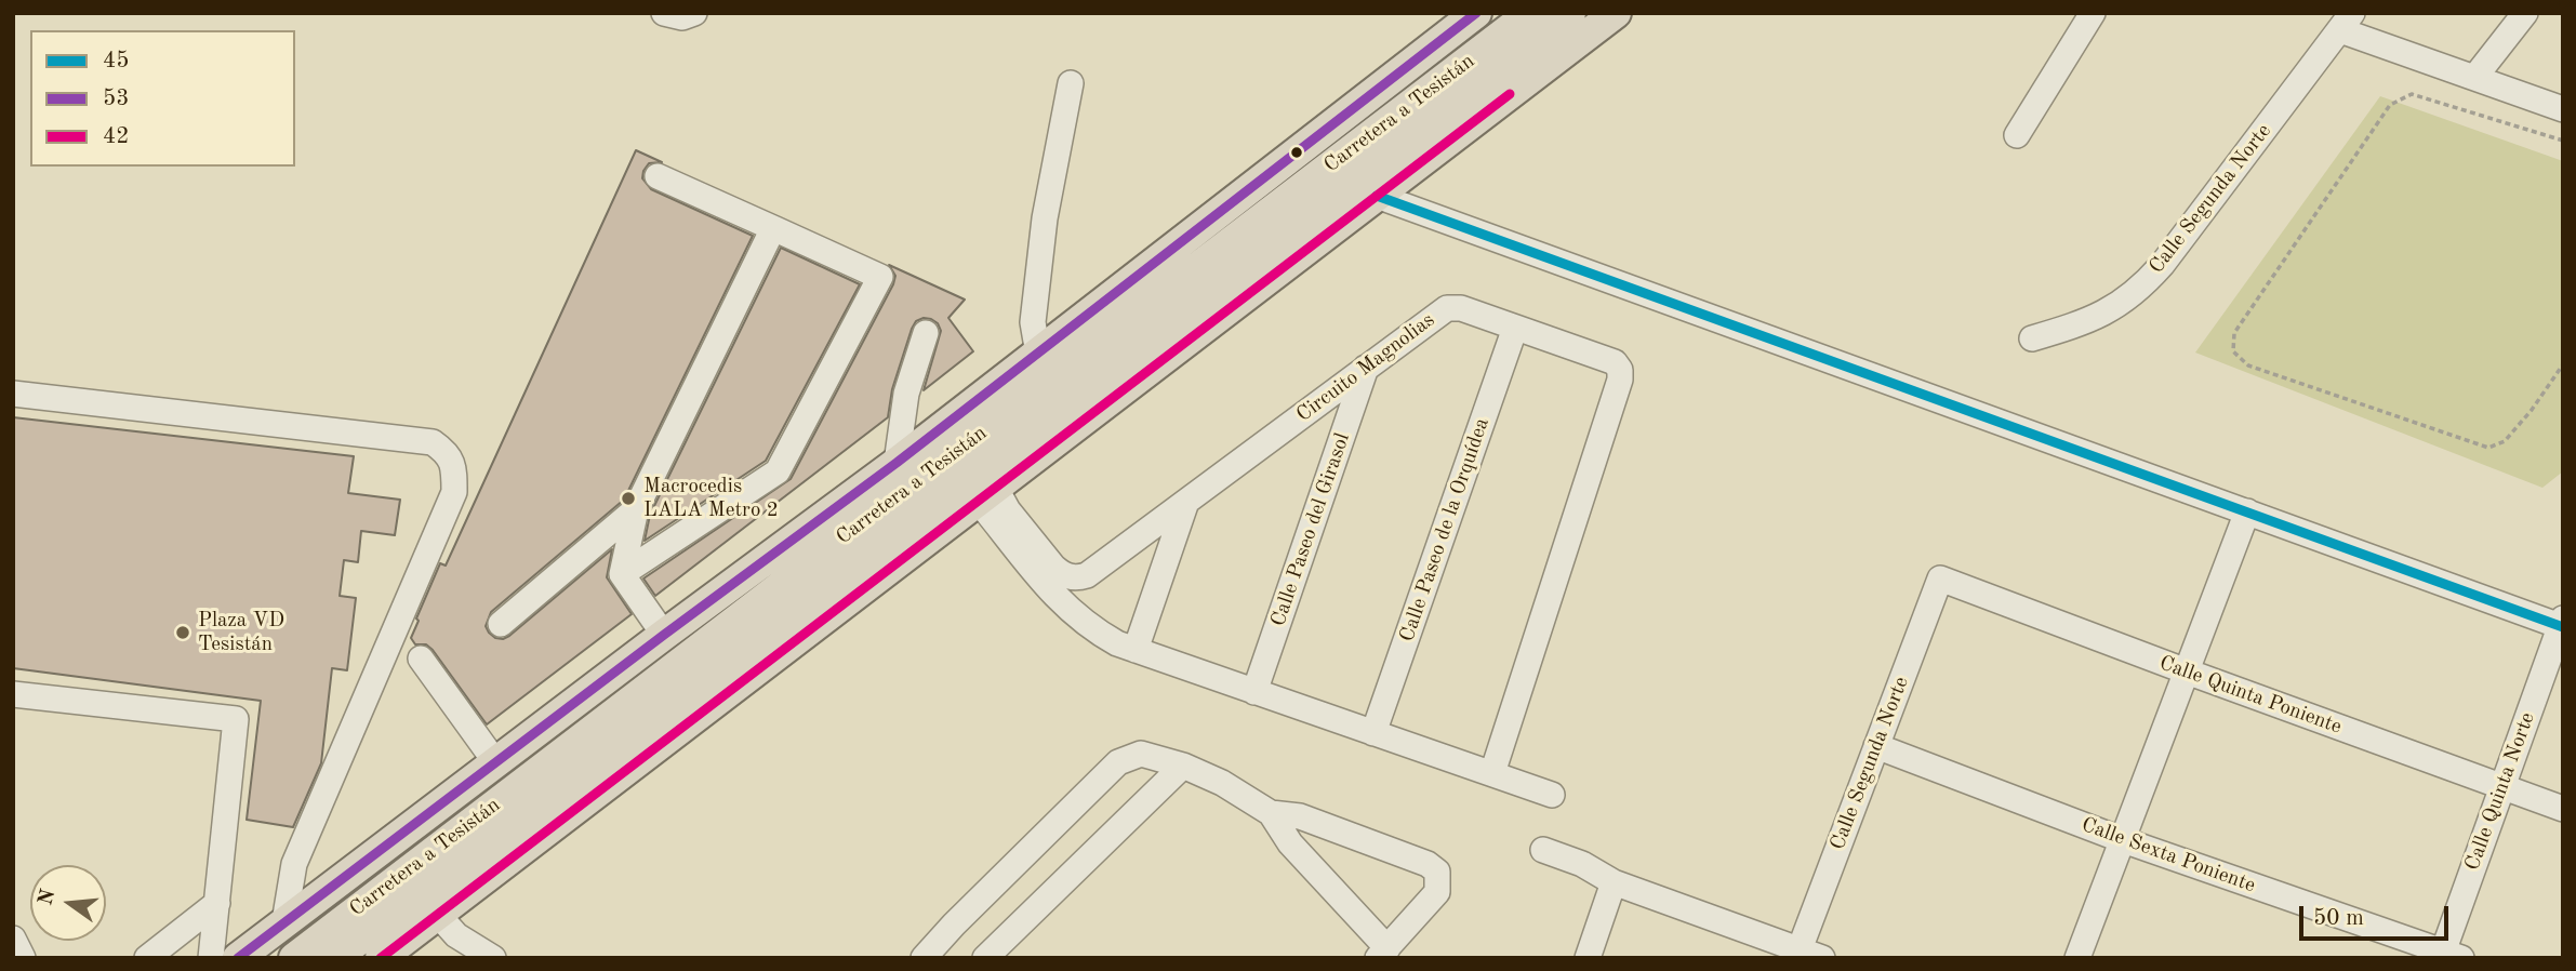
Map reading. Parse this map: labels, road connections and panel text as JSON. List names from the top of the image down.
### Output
{
  "streets": {
    "main road": ["Carretera a Tesistán"],
    "street": [
      "Calle Segunda Norte",
      "Circuito Magnolias",
      "Calle Paseo del Girasol",
      "Calle Paseo de la Orquídea",
      "Calle Quinta Poniente",
      "Calle Quinta Norte",
      "Calle Sexta Poniente"
    ]
  },
  "crossings": [
    ["Calle Segunda Norte", "Calle Quinta Poniente"],
    ["Calle Segunda Norte", "Calle Sexta Poniente"],
    ["Circuito Magnolias", "Calle Paseo del Girasol"],
    ["Circuito Magnolias", "Calle Paseo de la Orquídea"],
    ["Calle Quinta Poniente", "Calle Quinta Norte"],
    ["Calle Quinta Norte", "Calle Sexta Poniente"]
  ],
  "places": ["Macrocedis LALA Metro 2", "Plaza VD Tesistán"],
  "lines": ["transit line 53", "transit line 42", "transit line 45"],
  "legend": ["45", "53", "42"],
  "scale_bar": "50 m",
  "north": "left"
}
